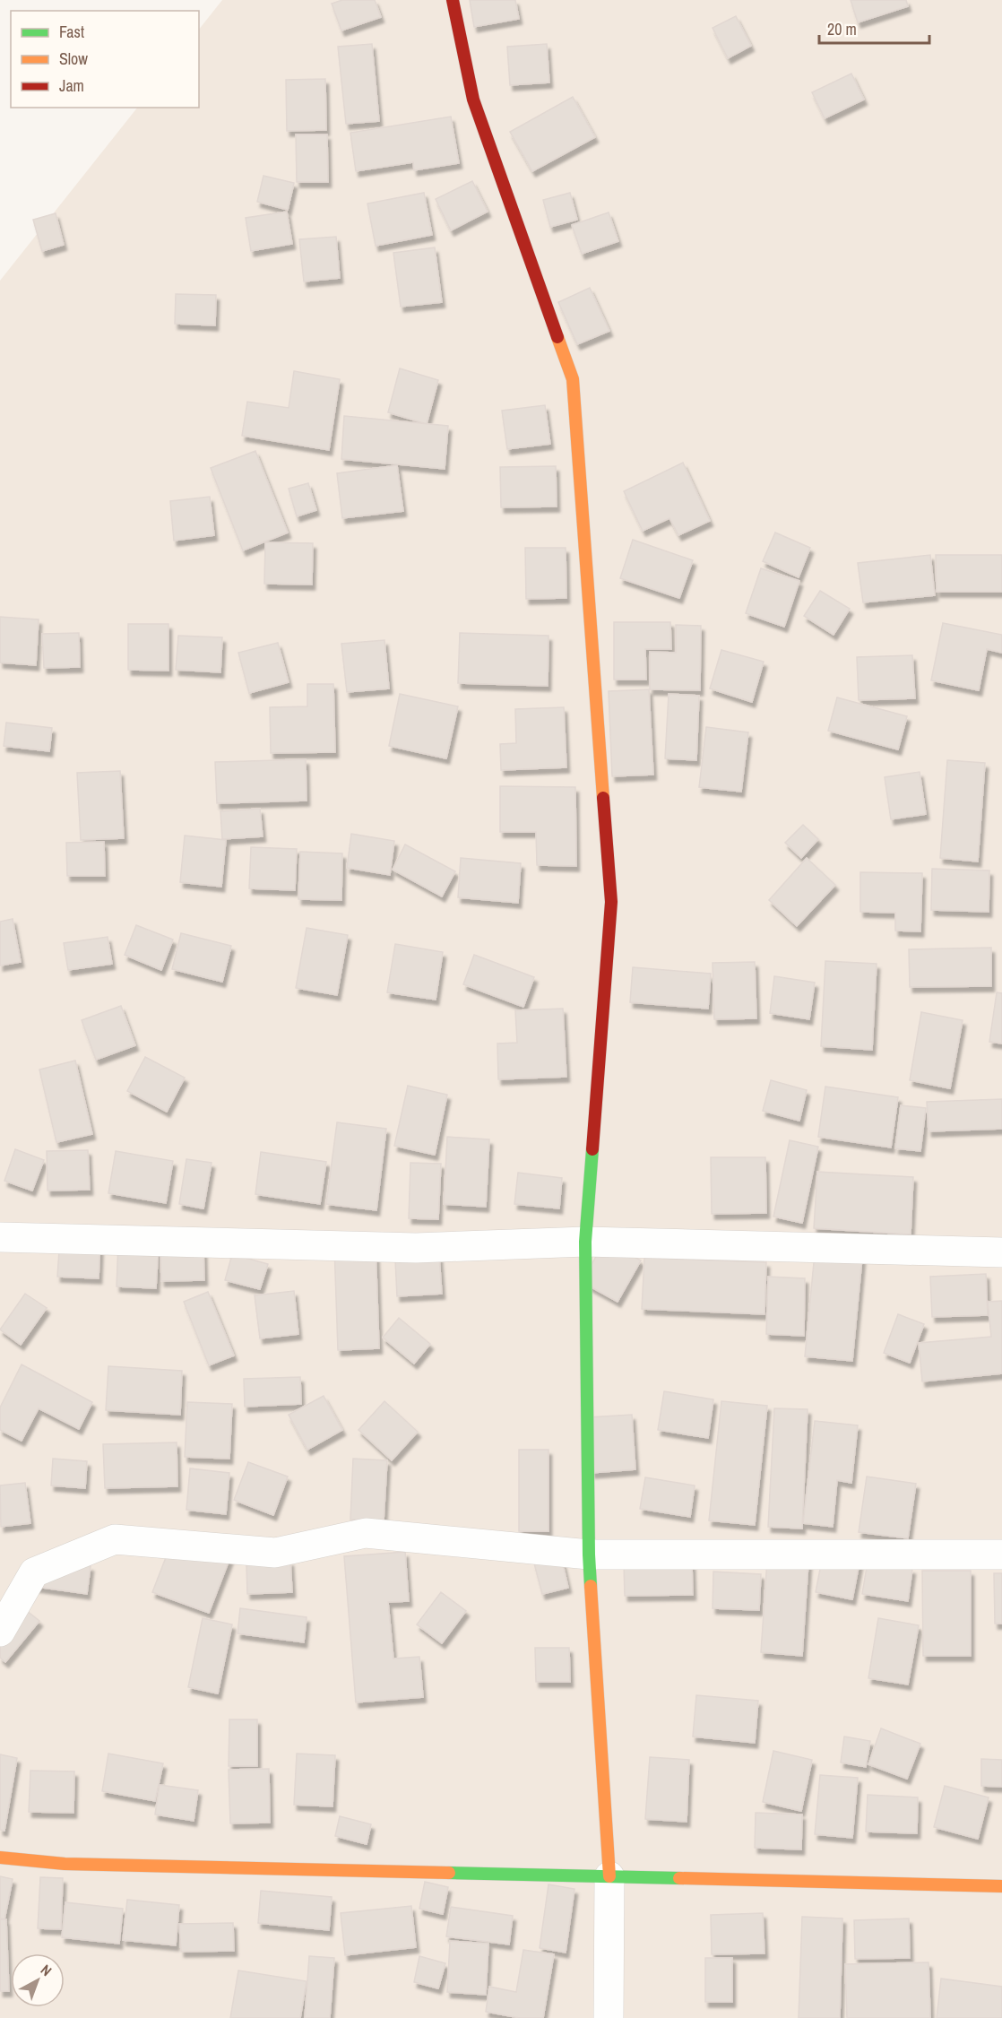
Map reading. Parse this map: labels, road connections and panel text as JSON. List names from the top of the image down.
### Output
{
  "legend": ["Fast", "Slow", "Jam"],
  "scale_bar": "20 m",
  "north": "top right"
}
